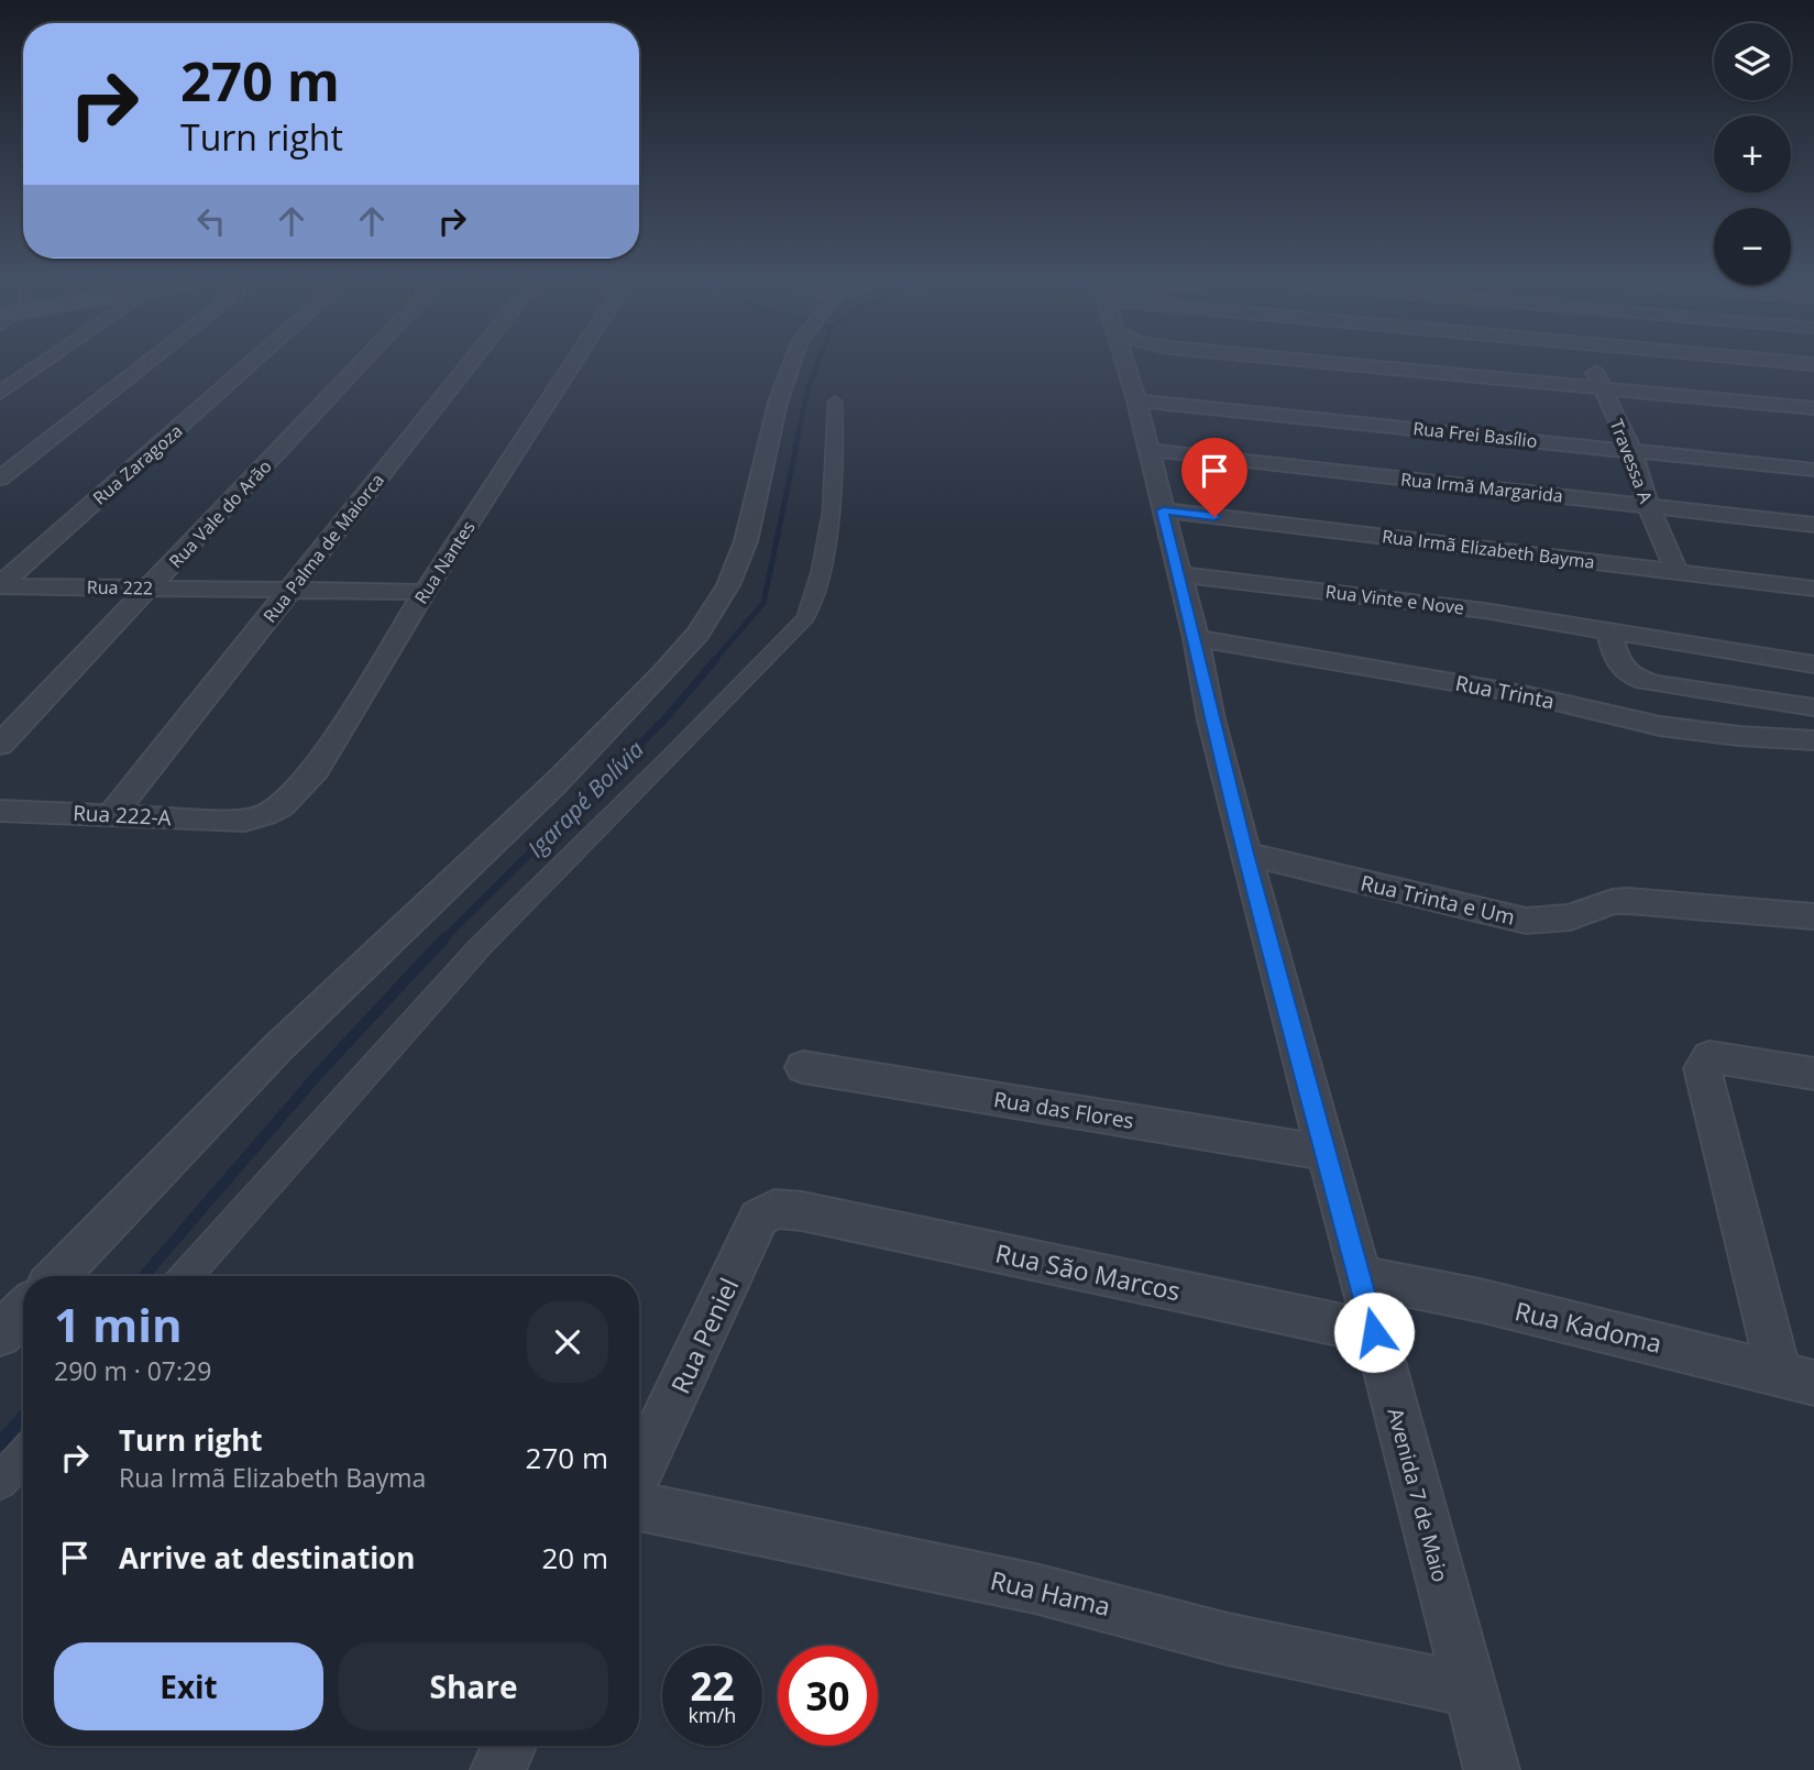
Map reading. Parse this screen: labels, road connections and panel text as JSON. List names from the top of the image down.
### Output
{
  "streets": {
    "street": [
      "Rua Frei Basílio",
      "Travessa A",
      "Rua Zaragoza",
      "Rua Irmã Margarida",
      "Rua Vale do Arão",
      "Rua Palma de Maiorca",
      "Rua Irmã Elizabeth Bayma",
      "Rua Nantes",
      "Rua 222",
      "Rua Vinte e Nove",
      "Rua Trinta",
      "Rua 222-A",
      "Rua Trinta e Um",
      "Rua das Flores",
      "Rua São Marcos",
      "Rua Kadoma",
      "Rua Peniel",
      "Avenida 7 de Maio",
      "Rua Hama"
    ]
  },
  "crossings": [
    ["Rua Frei Basílio", "Travessa A"],
    ["Rua Frei Basílio", "Avenida 7 de Maio"],
    ["Travessa A", "Rua Irmã Margarida"],
    ["Travessa A", "Rua Irmã Elizabeth Bayma"],
    ["Rua Zaragoza", "Rua 222"],
    ["Rua Irmã Margarida", "Avenida 7 de Maio"],
    ["Rua Vale do Arão", "Rua 222"],
    ["Rua Palma de Maiorca", "Rua 222"],
    ["Rua Palma de Maiorca", "Rua 222-A"],
    ["Rua Irmã Elizabeth Bayma", "Avenida 7 de Maio"],
    ["Rua Nantes", "Rua 222"],
    ["Rua Nantes", "Rua 222-A"],
    ["Rua Vinte e Nove", "Avenida 7 de Maio"],
    ["Rua Trinta", "Avenida 7 de Maio"],
    ["Rua Trinta e Um", "Avenida 7 de Maio"],
    ["Rua das Flores", "Avenida 7 de Maio"],
    ["Rua São Marcos", "Rua Peniel"],
    ["Rua São Marcos", "Avenida 7 de Maio"],
    ["Rua Kadoma", "Avenida 7 de Maio"],
    ["Avenida 7 de Maio", "Rua Hama"]
  ],
  "water": ["Igarapé Bolívia"],
  "page": {
    "map_buttons": ["+", "−"],
    "turn": ["270 m", "Turn right"],
    "heading": ["1 min", "290 m · 07:29"],
    "list": [
      {
        "name": "Turn right",
        "note": "Rua Irmã Elizabeth Bayma",
        "value": "270 m"
      },
      {
        "name": "Arrive at destination",
        "value": "20 m"
      }
    ],
    "buttons": ["Exit", "Share"],
    "speed": "22 km/h",
    "limit": "30"
  }
}
